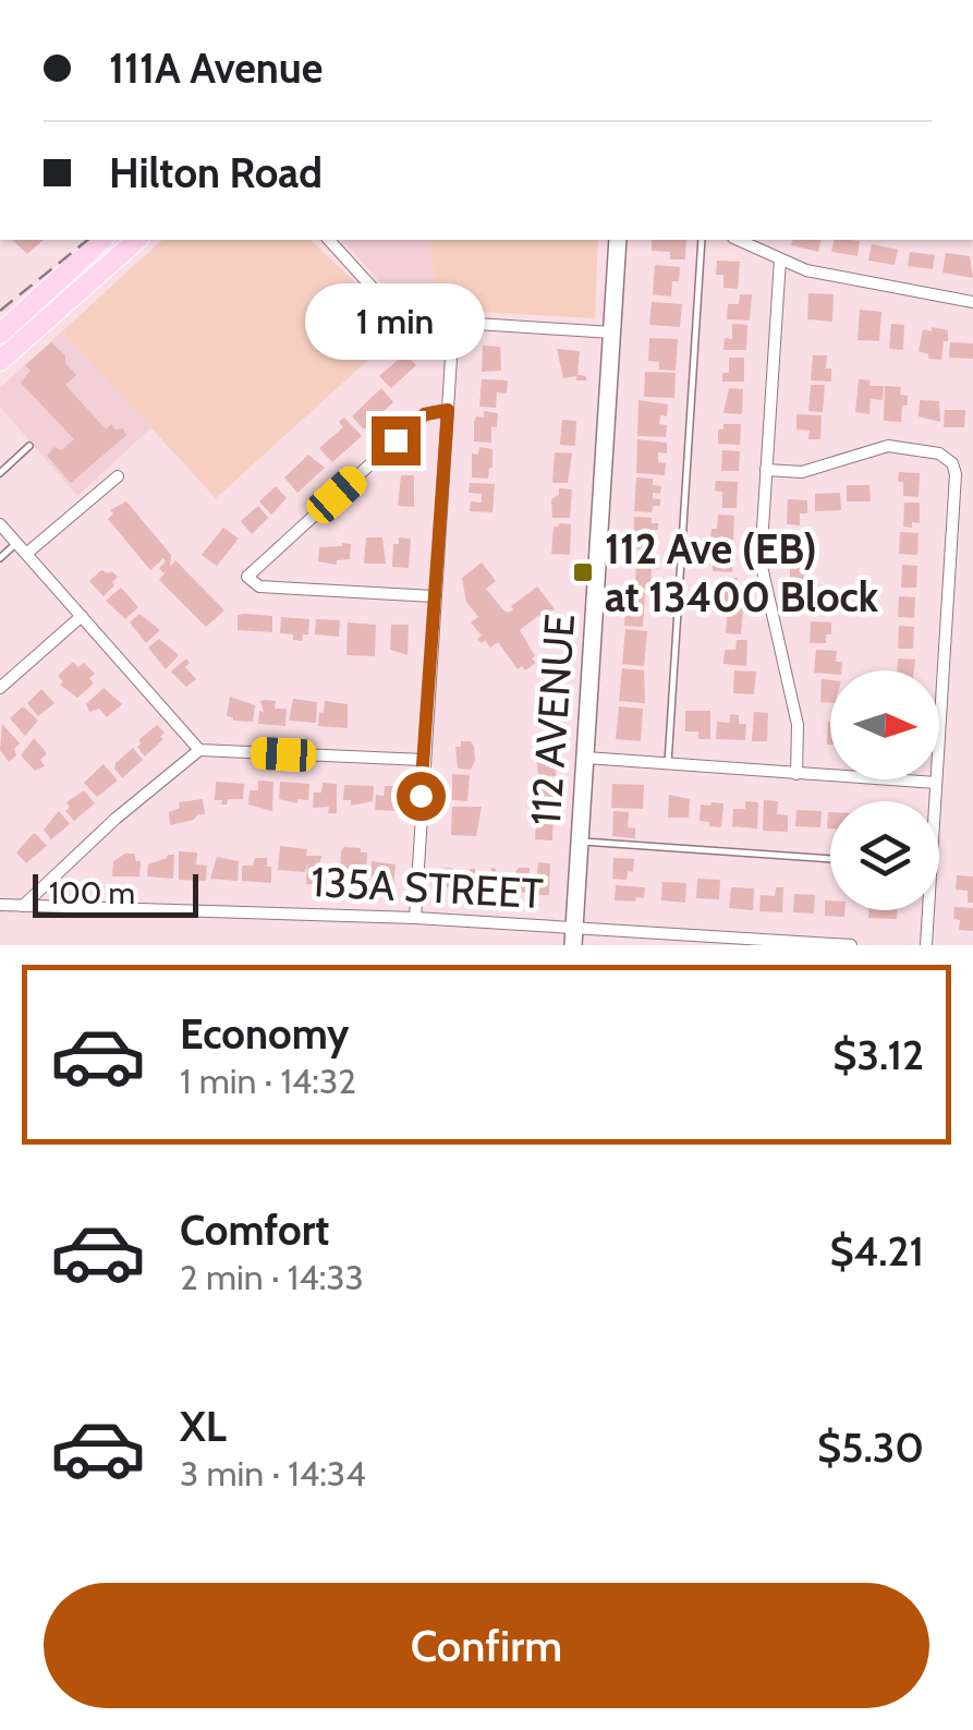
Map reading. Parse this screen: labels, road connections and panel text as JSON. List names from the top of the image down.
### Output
{
  "streets": {
    "main road": ["112 AVENUE"],
    "street": ["135A STREET"]
  },
  "crossings": [
    ["112 AVENUE", "135A STREET"]
  ],
  "places": {
    "transit": ["112 Ave (EB) at 13400 Block"]
  },
  "scale_bar": "100 m",
  "north": "right",
  "page": {
    "banner": ["111A Avenue", "Hilton Road"],
    "bubble": "1 min",
    "scale": "100 m",
    "list": [
      {
        "name": "Economy",
        "note": "1 min · 14:32",
        "value": "$3.12"
      },
      {
        "name": "Comfort",
        "note": "2 min · 14:33",
        "value": "$4.21"
      },
      {
        "name": "XL",
        "note": "3 min · 14:34",
        "value": "$5.30"
      }
    ],
    "buttons": "Confirm"
  }
}
